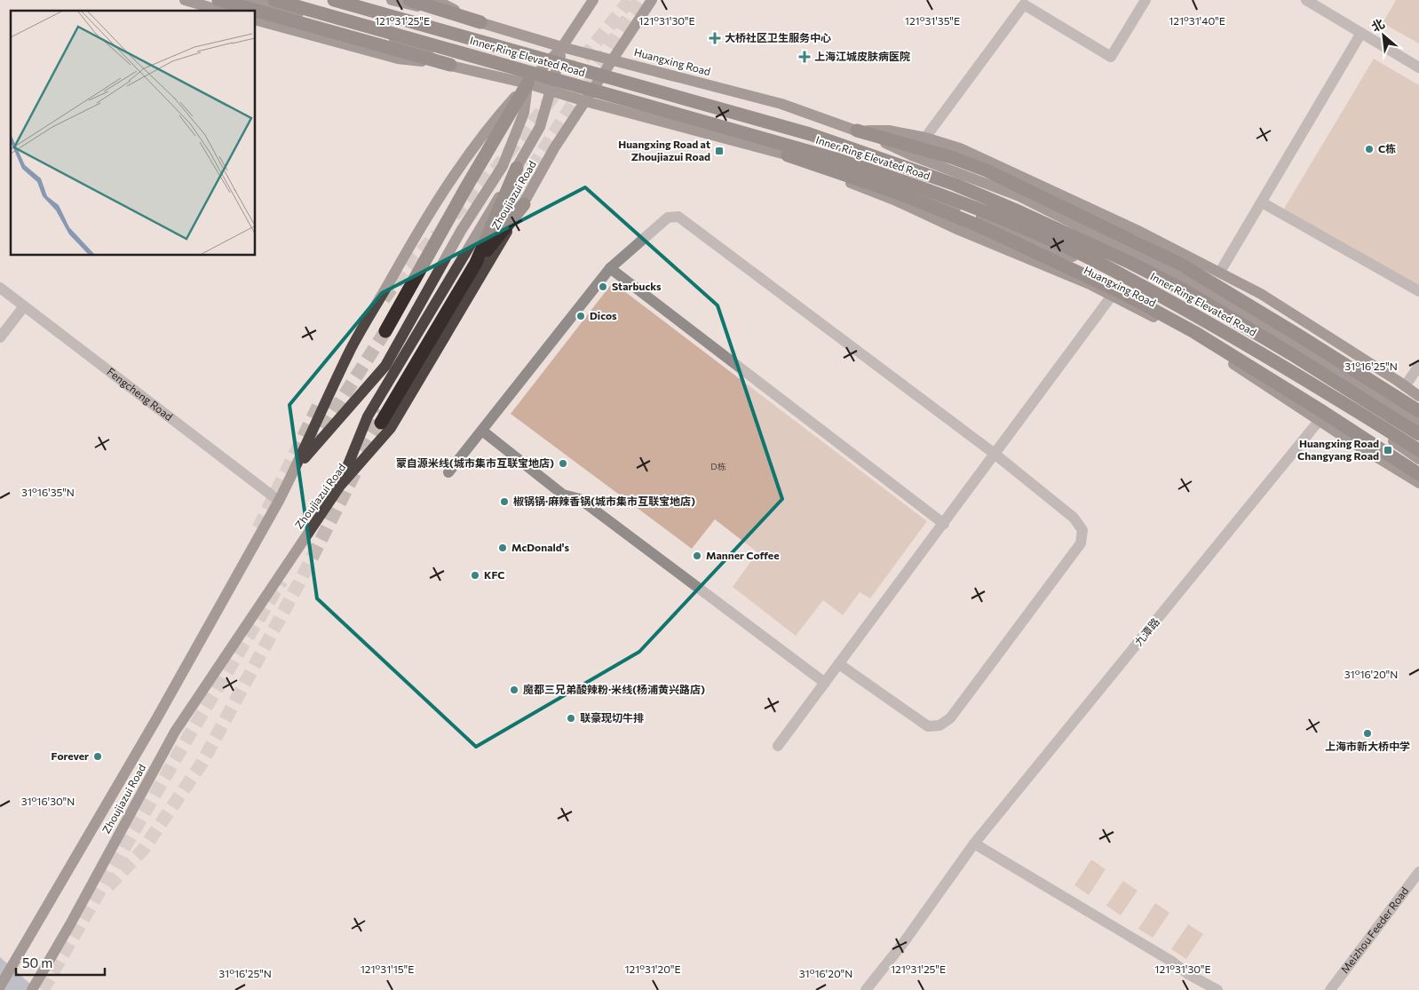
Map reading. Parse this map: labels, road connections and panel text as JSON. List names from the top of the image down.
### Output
{
  "streets": {
    "highway": ["Inner Ring Elevated Road"],
    "main road": ["Huangxing Road", "Zhoujiazui Road"],
    "street": ["Fengcheng Road", "九潭路", "Meizhou Feeder Road"]
  },
  "crossings": [
    ["Huangxing Road", "Zhoujiazui Road"],
    ["Huangxing Road", "九潭路"],
    ["Zhoujiazui Road", "Fengcheng Road"]
  ],
  "places": {
    "health": ["大桥社区卫生服务中心", "上海江城皮肤病医院"],
    "other": [
      "C栋",
      "Starbucks",
      "Dicos",
      "蒙自源米线(城市集市互联宝地店)",
      "椒锅锅·麻辣香锅(城市集市互联宝地店)",
      "McDonald's",
      "Manner Coffee",
      "KFC",
      "魔都三兄弟酸辣粉·米线(杨浦黄兴路店)",
      "联豪现切牛排",
      "上海市新大桥中学",
      "Forever"
    ],
    "transit": ["Huangxing Road at Zhoujiazui Road", "Huangxing Road Changyang Road"]
  },
  "house_numbers": ["D栋"],
  "scale_bar": "50 m",
  "north": "top left",
  "coordinates": [
    "121°31'25\"E",
    "121°31'30\"E",
    "121°31'35\"E",
    "121°31'40\"E",
    "31°16'25\"N",
    "31°16'35\"N",
    "31°16'20\"N",
    "31°16'30\"N",
    "121°31'15\"E",
    "121°31'20\"E"
  ]
}
